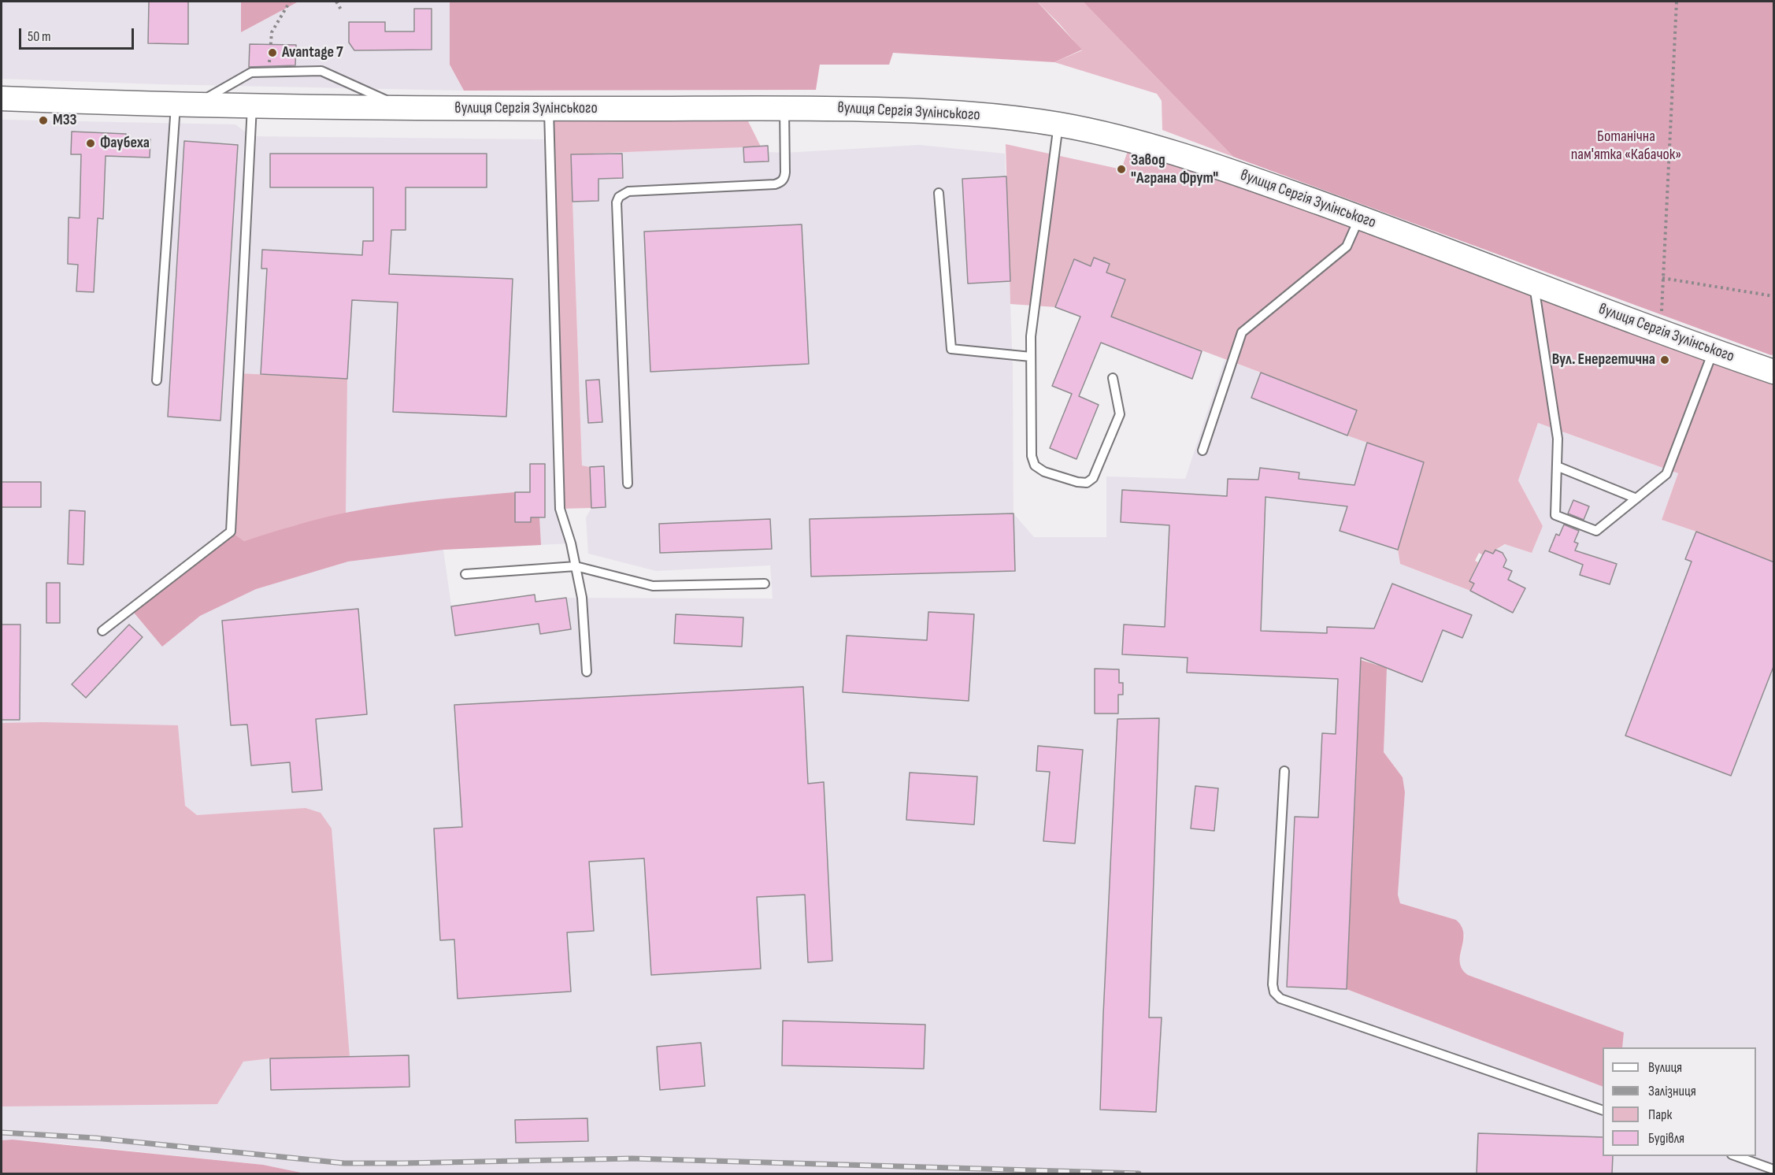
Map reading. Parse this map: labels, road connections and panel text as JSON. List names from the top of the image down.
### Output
{
  "streets": {
    "street": ["вулиця Сергія Зулінського"]
  },
  "parks": ["Ботанічна пам'ятка «Кабачок»"],
  "places": [
    "Avantage 7",
    "М33",
    "Фаубеха",
    "Завод \"Аграна Фрут\"",
    "Вул. Енергетична"
  ],
  "legend": [
    "Вулиця",
    "Залізниця",
    "Парк",
    "Будівля"
  ],
  "scale_bar": "50 m"
}
